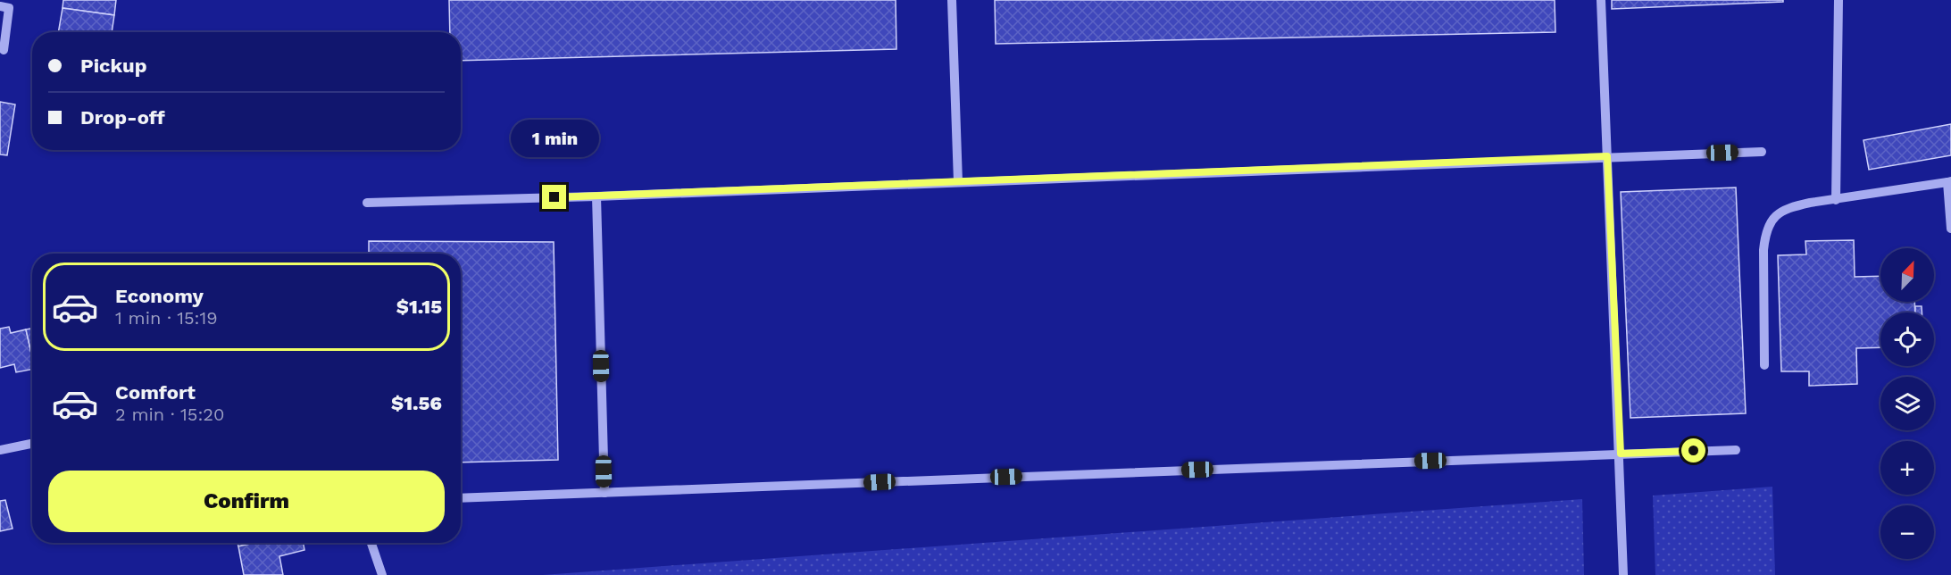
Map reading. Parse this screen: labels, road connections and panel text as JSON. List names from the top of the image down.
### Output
{
  "north": "top right",
  "page": {
    "banner": ["Pickup", "Drop-off"],
    "bubble": "1 min",
    "map_buttons": ["+", "−"],
    "list": [
      {
        "name": "Economy",
        "note": "1 min · 15:19",
        "value": "$1.15"
      },
      {
        "name": "Comfort",
        "note": "2 min · 15:20",
        "value": "$1.56"
      }
    ],
    "buttons": "Confirm"
  }
}
